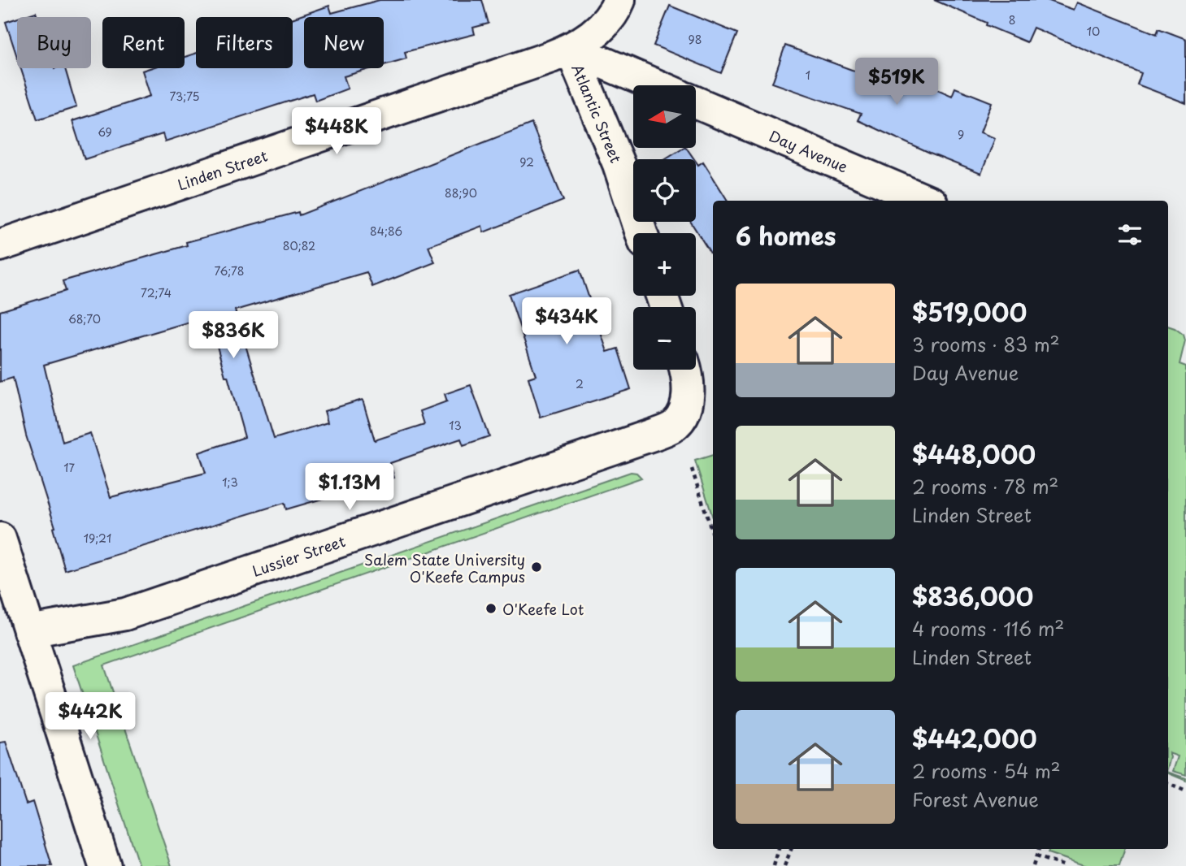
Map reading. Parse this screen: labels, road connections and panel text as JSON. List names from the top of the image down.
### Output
{
  "streets": {
    "street": [
      "Atlantic Street",
      "Day Avenue",
      "Linden Street",
      "Lussier Street"
    ]
  },
  "crossings": [
    ["Atlantic Street", "Linden Street"]
  ],
  "places": ["Salem State University O'Keefe Campus", "O'Keefe Lot"],
  "house_numbers": [
    "8",
    "10",
    "98",
    "1",
    "73;75",
    "69",
    "9",
    "92",
    "88;90",
    "84;86",
    "80;82",
    "76;78",
    "72;74",
    "68;70",
    "2",
    "13",
    "17",
    "1;3",
    "19;21"
  ],
  "north": "left",
  "page": {
    "chip": [
      "Buy",
      "Rent",
      "Filters",
      "New"
    ],
    "price": [
      "$519K",
      "$448K",
      "$434K",
      "$836K",
      "$1.13M",
      "$442K"
    ],
    "map_buttons": ["+", "−"],
    "heading": "6 homes",
    "list": [
      {
        "name": "$519,000",
        "note": "3 rooms · 83 m² · Day Avenue"
      },
      {
        "name": "$448,000",
        "note": "2 rooms · 78 m² · Linden Street"
      },
      {
        "name": "$836,000",
        "note": "4 rooms · 116 m² · Linden Street"
      },
      {
        "name": "$442,000",
        "note": "2 rooms · 54 m² · Forest Avenue"
      }
    ]
  }
}
